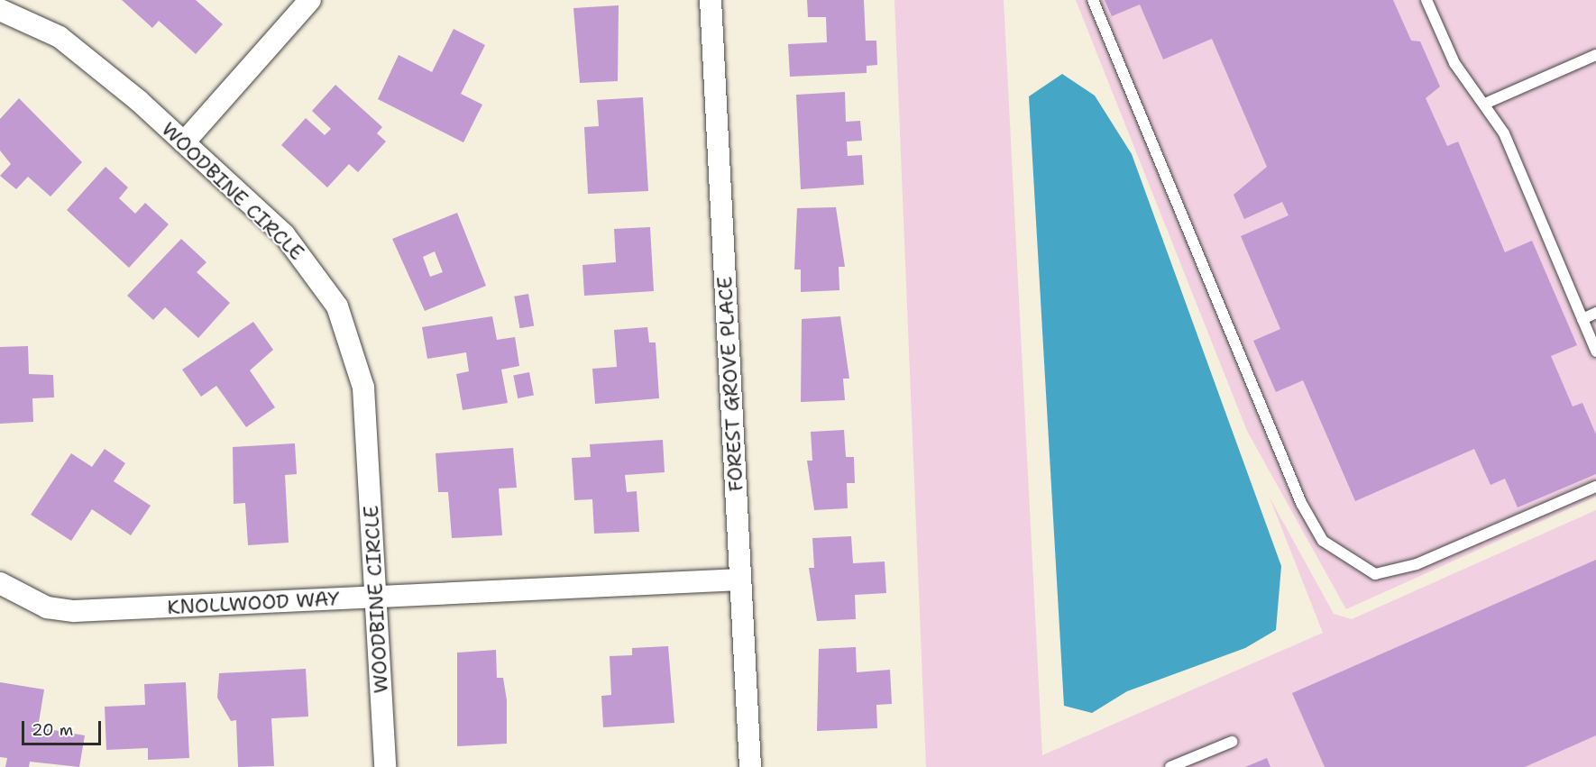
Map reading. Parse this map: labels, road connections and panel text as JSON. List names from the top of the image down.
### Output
{
  "streets": {
    "street": ["WOODBINE CIRCLE", "FOREST GROVE PLACE", "KNOLLWOOD WAY"]
  },
  "crossings": [
    ["WOODBINE CIRCLE", "KNOLLWOOD WAY"],
    ["FOREST GROVE PLACE", "KNOLLWOOD WAY"]
  ],
  "scale_bar": "20 m"
}
